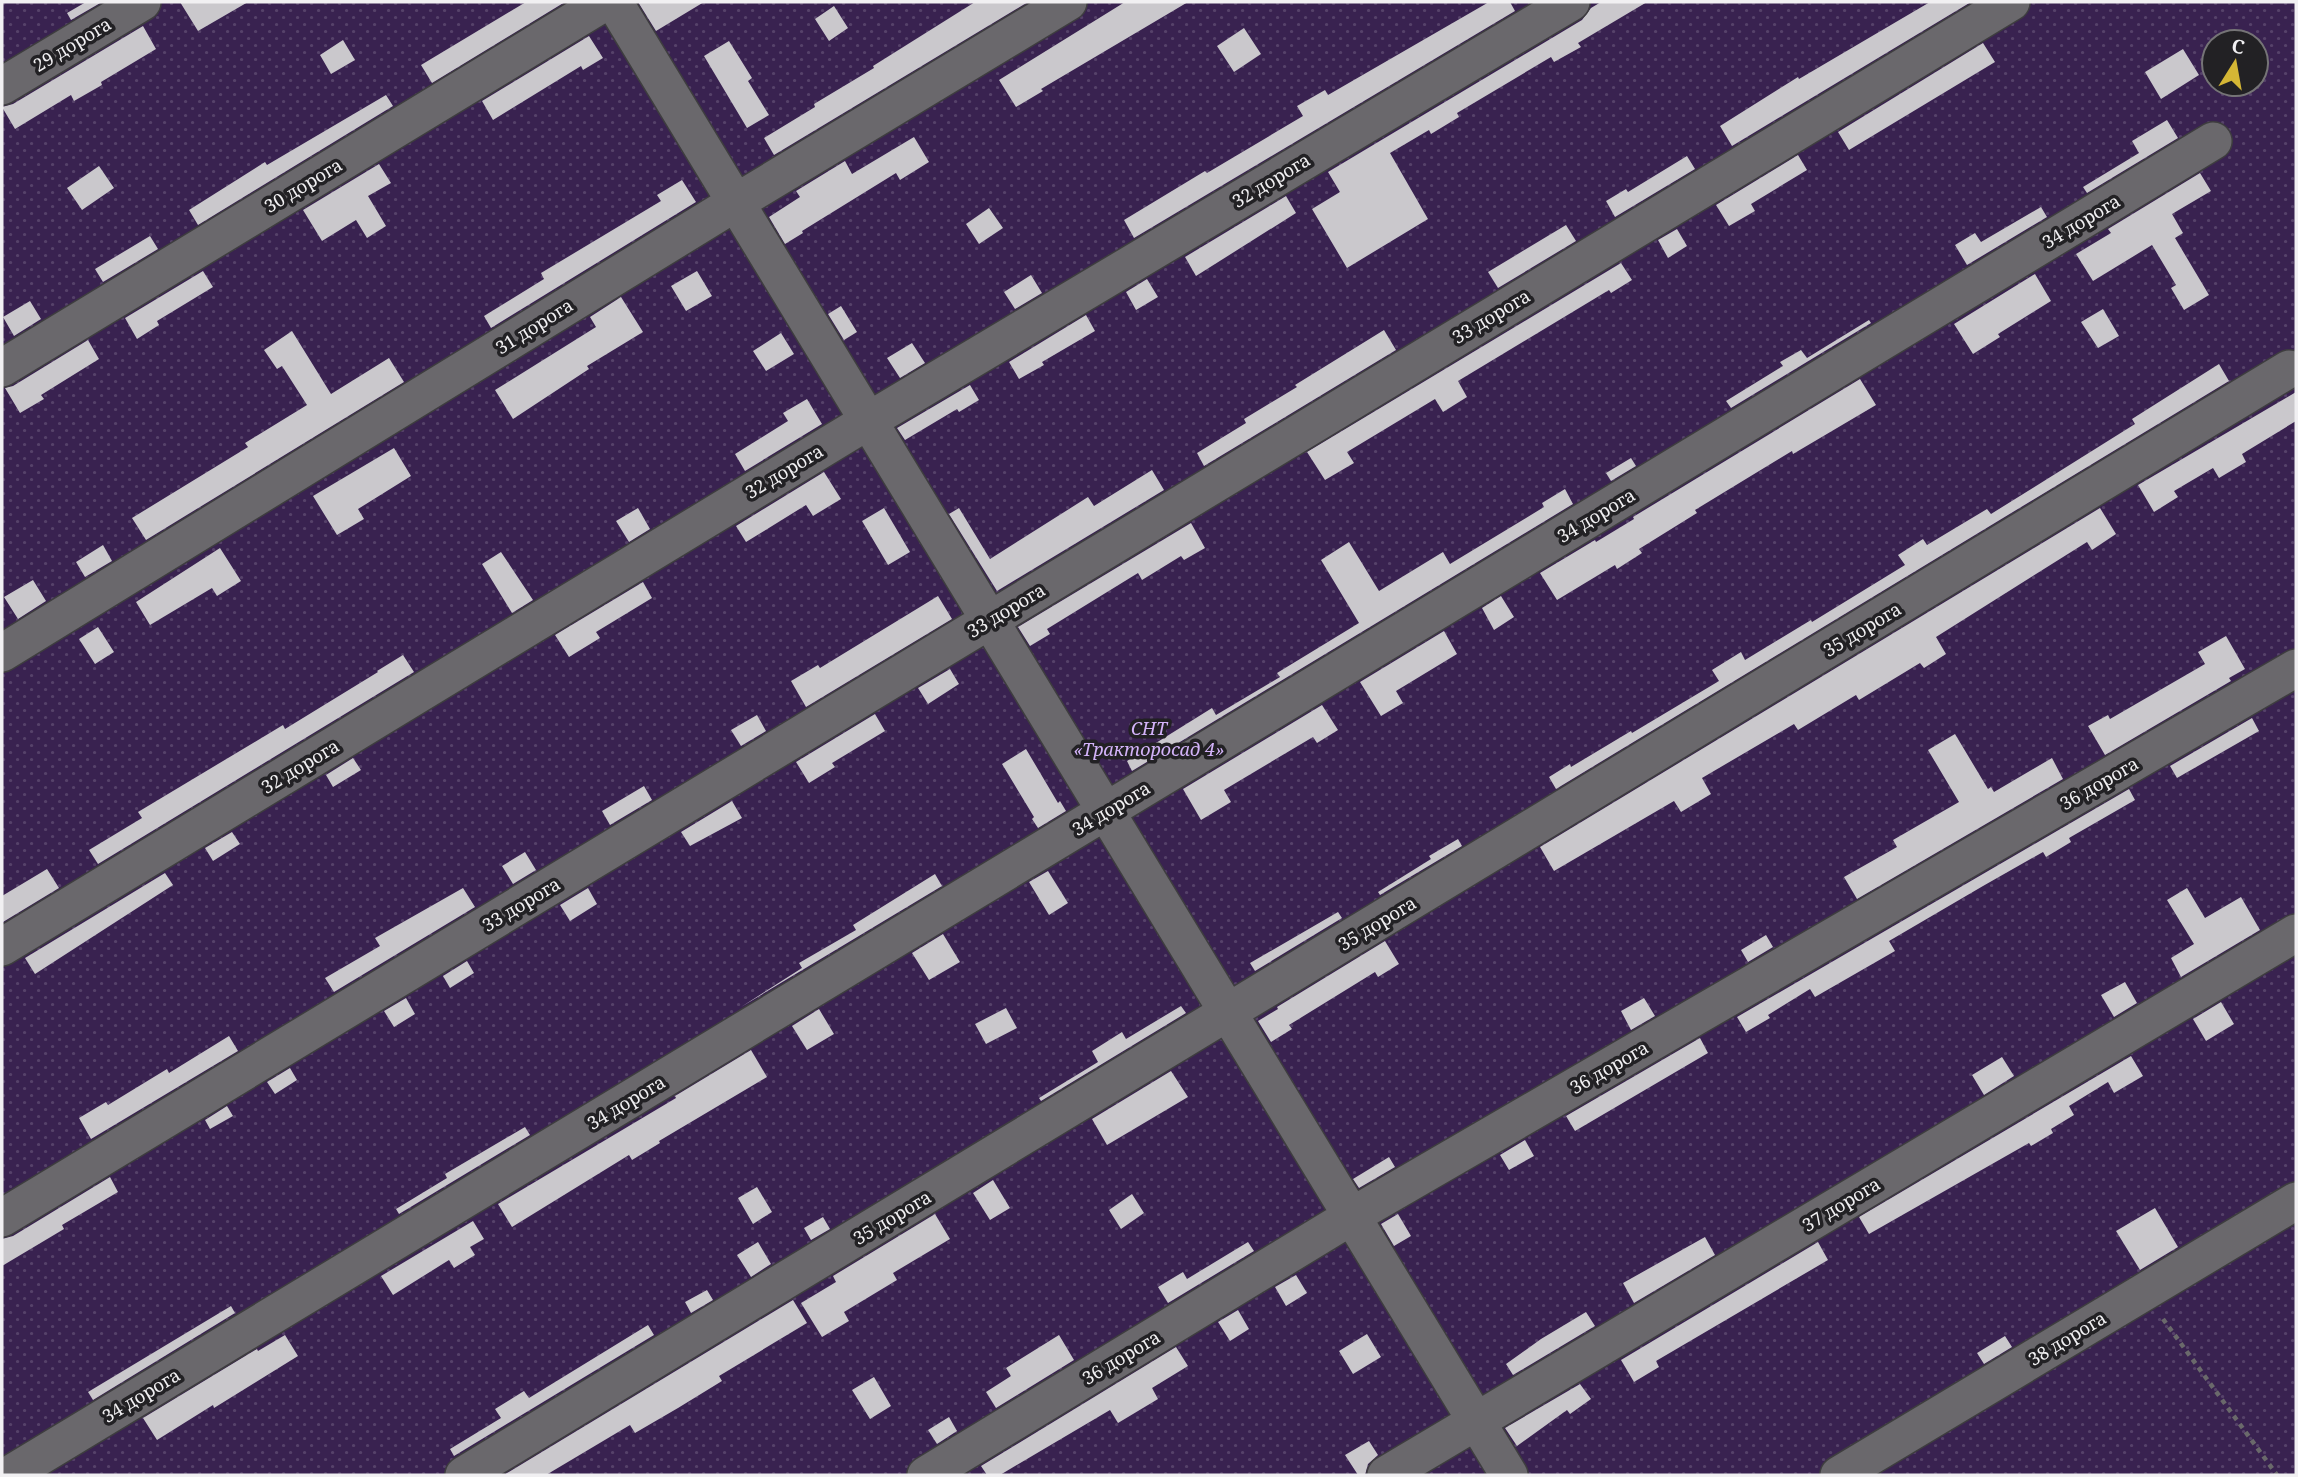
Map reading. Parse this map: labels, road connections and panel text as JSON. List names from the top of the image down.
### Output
{
  "streets": {
    "street": [
      "29 дорога",
      "32 дорога",
      "30 дорога",
      "34 дорога",
      "33 дорога",
      "31 дорога",
      "35 дорога",
      "36 дорога",
      "37 дорога",
      "38 дорога"
    ]
  },
  "parks": ["СНТ «Тракторосад 4»"],
  "north": "top"
}
